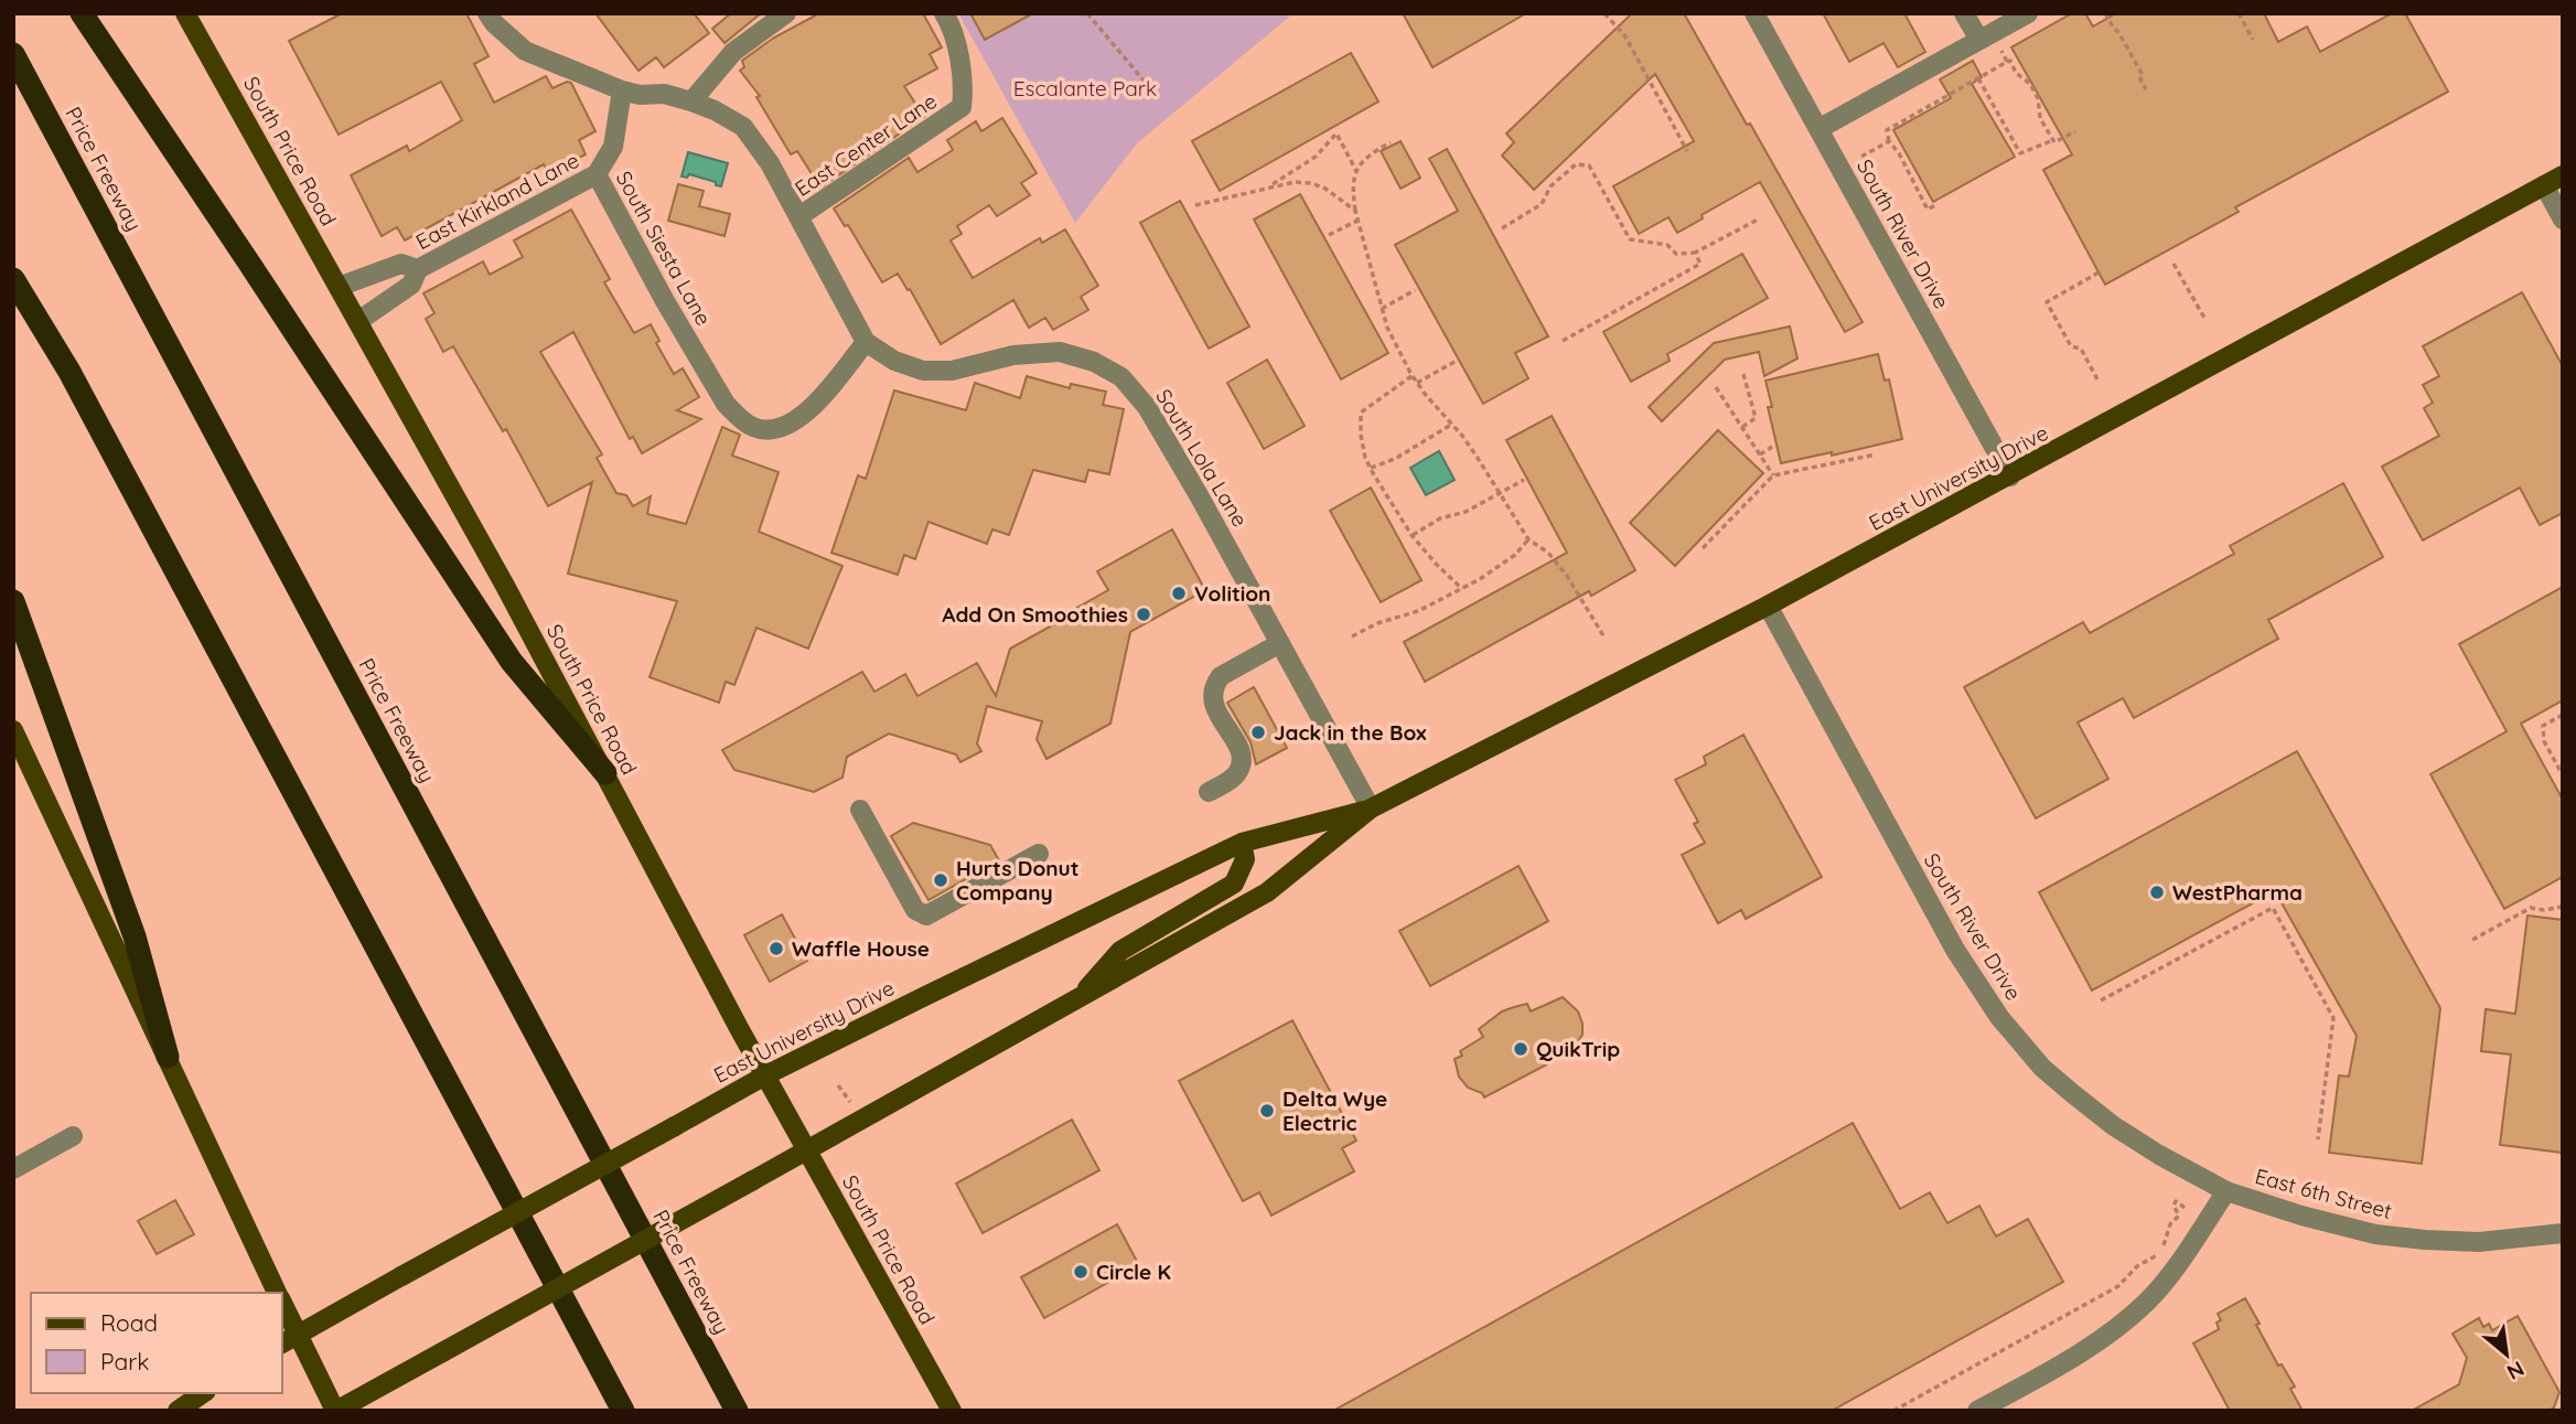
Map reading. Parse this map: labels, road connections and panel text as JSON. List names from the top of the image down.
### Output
{
  "streets": {
    "highway": ["Price Freeway"],
    "main road": ["South Price Road", "East University Drive"],
    "street": [
      "East Center Lane",
      "East Kirkland Lane",
      "South River Drive",
      "South Siesta Lane",
      "South Lola Lane",
      "East 6th Street"
    ]
  },
  "crossings": [
    ["South Price Road", "East Kirkland Lane"],
    ["South Price Road", "East University Drive"],
    ["East Kirkland Lane", "South Siesta Lane"],
    ["South River Drive", "East University Drive"],
    ["South River Drive", "East 6th Street"],
    ["South Siesta Lane", "South Lola Lane"],
    ["South Lola Lane", "East University Drive"]
  ],
  "parks": ["Escalante Park"],
  "places": [
    "Volition",
    "Add On Smoothies",
    "Jack in the Box",
    "Hurts Donut Company",
    "WestPharma",
    "Waffle House",
    "QuikTrip",
    "Delta Wye Electric",
    "Circle K"
  ],
  "legend": ["Road", "Park"],
  "north": "bottom right"
}
